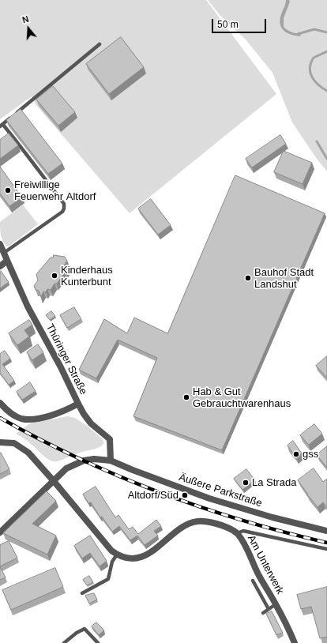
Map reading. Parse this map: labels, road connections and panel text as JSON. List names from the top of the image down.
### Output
{
  "streets": {
    "street": ["Thüringer Straße", "Äußere Parkstraße", "Am Unterwerk"]
  },
  "crossings": [
    ["Thüringer Straße", "Äußere Parkstraße"],
    ["Äußere Parkstraße", "Am Unterwerk"]
  ],
  "places": [
    "Freiwillige Feuerwehr Altdorf",
    "Kinderhaus Kunterbunt",
    "Bauhof Stadt Landshut",
    "Hab & Gut Gebrauchtwarenhaus",
    "gss",
    "La Strada",
    "Altdorf/Süd"
  ],
  "scale_bar": "50 m",
  "north": "top"
}
